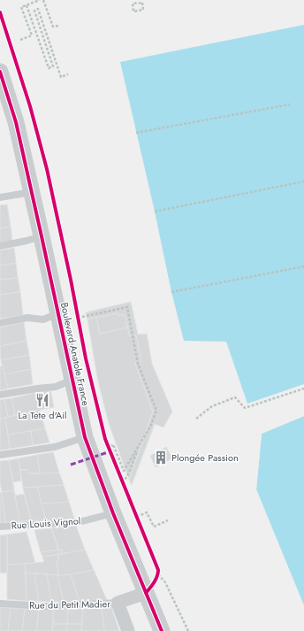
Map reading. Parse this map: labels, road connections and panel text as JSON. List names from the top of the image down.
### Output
{
  "streets": {
    "street": ["Boulevard Anatole France"],
    "lane": ["Rue Louis Vignol", "Rue du Petit Madier"]
  },
  "crossings": [
    ["Boulevard Anatole France", "Rue Louis Vignol"]
  ],
  "places": {
    "restaurant": ["La Tete d'Ail"],
    "building": ["Plongée Passion"]
  }
}
